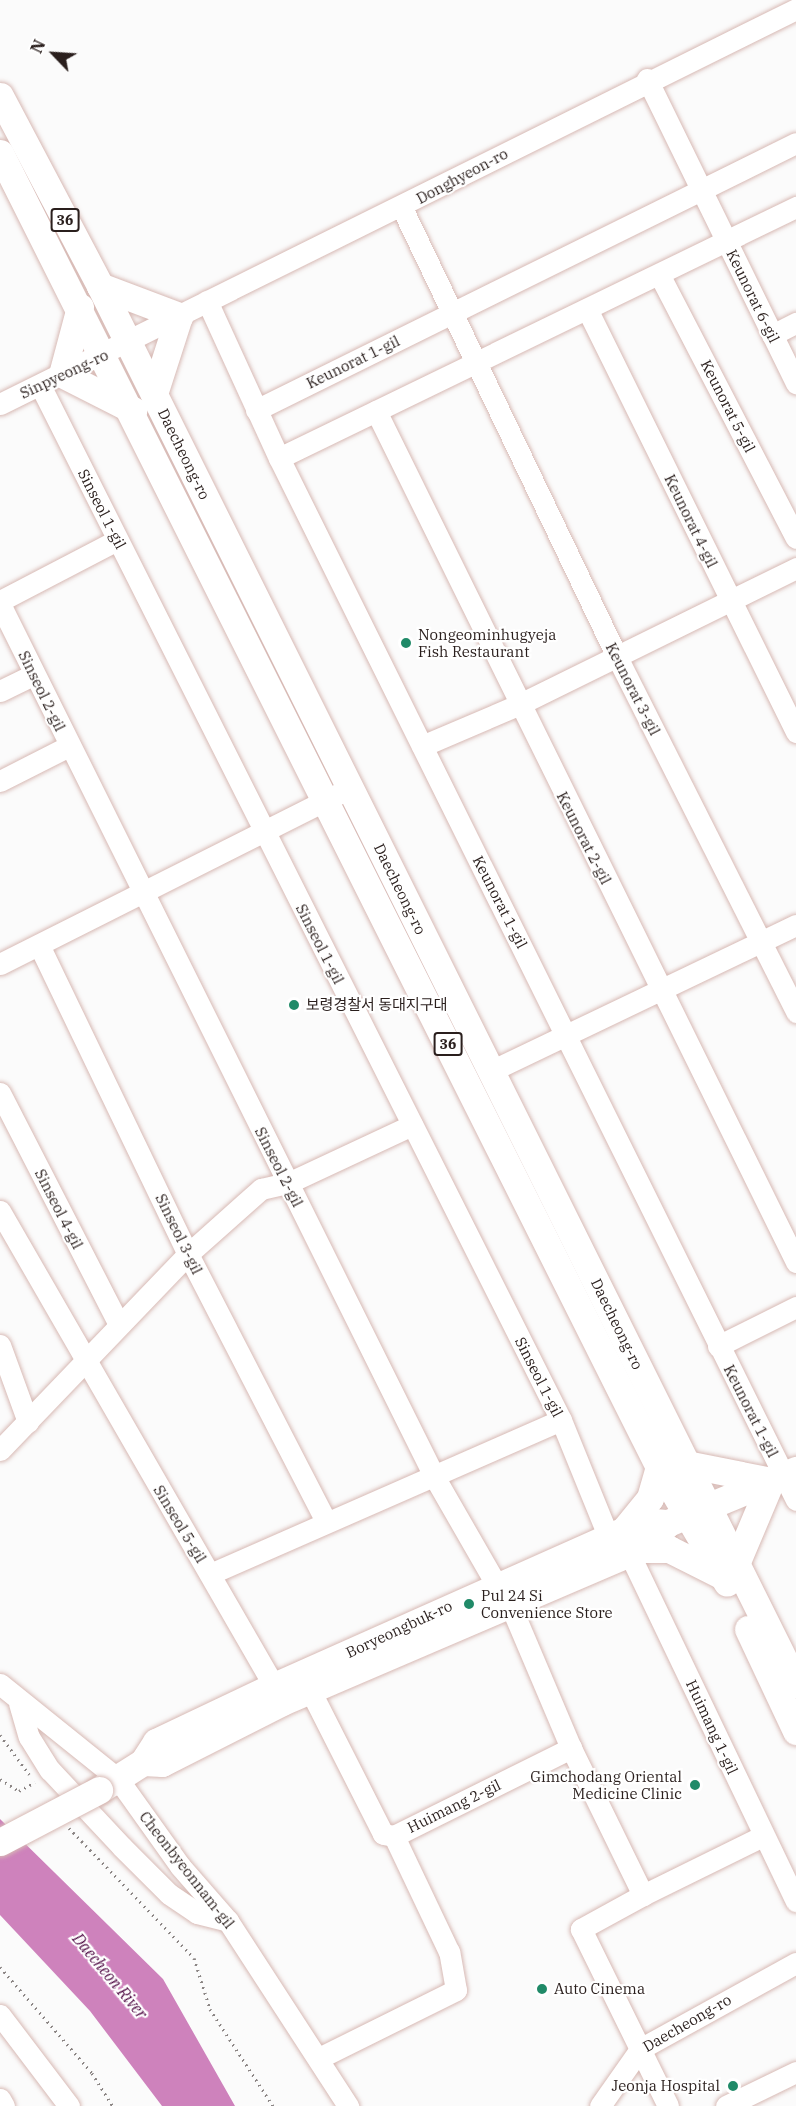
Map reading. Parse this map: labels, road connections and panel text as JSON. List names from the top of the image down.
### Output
{
  "streets": {
    "main road": ["36", "Daecheong-ro", "Boryeongbuk-ro"],
    "street": [
      "Donghyeon-ro",
      "Keunorat 6-gil",
      "Keunorat 1-gil",
      "Sinpyeong-ro",
      "Keunorat 5-gil",
      "Sinseol 1-gil",
      "Keunorat 4-gil",
      "Keunorat 3-gil",
      "Sinseol 2-gil",
      "Keunorat 2-gil",
      "Sinseol 4-gil",
      "Sinseol 3-gil",
      "Sinseol 5-gil",
      "Huimang 1-gil",
      "Huimang 2-gil",
      "Cheonbyeonnam-gil"
    ]
  },
  "crossings": [
    ["Donghyeon-ro", "Keunorat 6-gil"],
    ["Donghyeon-ro", "Keunorat 1-gil"],
    ["Donghyeon-ro", "Sinpyeong-ro"],
    ["Donghyeon-ro", "Daecheong-ro"],
    ["Donghyeon-ro", "Keunorat 3-gil"],
    ["Keunorat 1-gil", "Keunorat 3-gil"],
    ["Keunorat 1-gil", "Boryeongbuk-ro"],
    ["Sinpyeong-ro", "Daecheong-ro"],
    ["Sinpyeong-ro", "Sinseol 1-gil"],
    ["Daecheong-ro", "Boryeongbuk-ro"],
    ["Sinseol 1-gil", "Boryeongbuk-ro"],
    ["Sinseol 1-gil", "Huimang 1-gil"],
    ["Sinseol 2-gil", "Boryeongbuk-ro"],
    ["Sinseol 5-gil", "Boryeongbuk-ro"],
    ["Boryeongbuk-ro", "Huimang 1-gil"],
    ["Boryeongbuk-ro", "Huimang 2-gil"],
    ["Boryeongbuk-ro", "Cheonbyeonnam-gil"]
  ],
  "water": ["Daecheon River"],
  "places": [
    "Nongeominhugyeja Fish Restaurant",
    "보령경찰서 동대지구대",
    "Pul 24 Si Convenience Store",
    "Gimchodang Oriental Medicine Clinic",
    "Auto Cinema",
    "Jeonja Hospital"
  ],
  "north": "top left"
}
